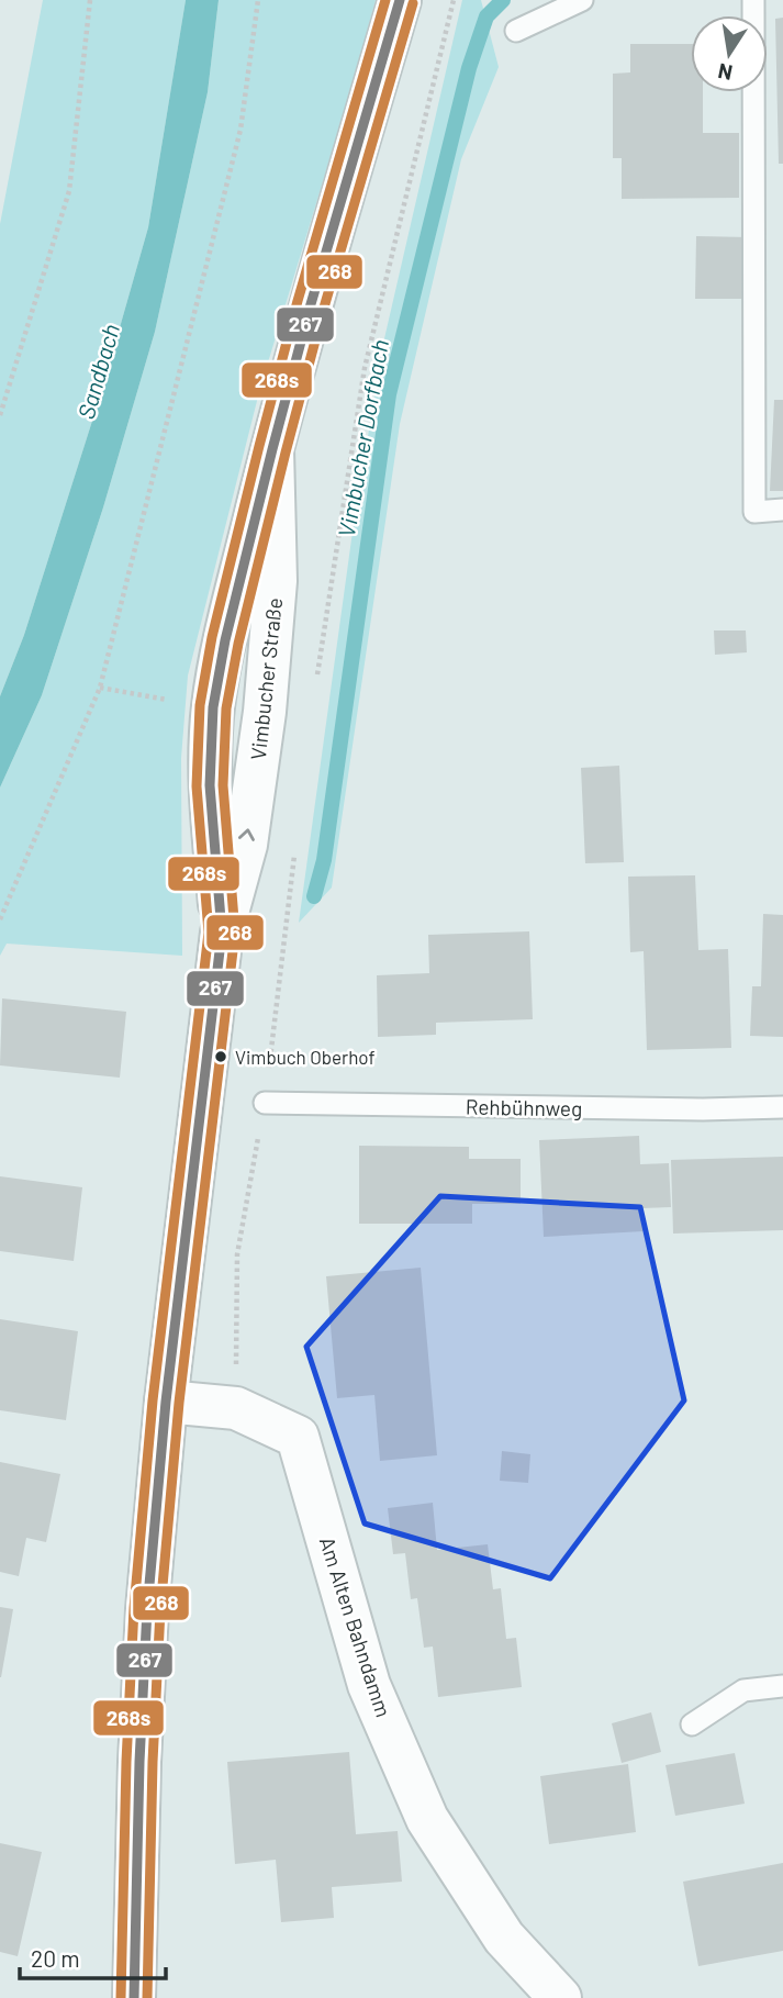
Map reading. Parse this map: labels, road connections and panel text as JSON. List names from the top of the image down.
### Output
{
  "streets": {
    "street": ["Vimbucher Straße", "Am Alten Bahndamm"],
    "lane": ["Rehbühnweg"]
  },
  "crossings": [
    ["Vimbucher Straße", "Am Alten Bahndamm"]
  ],
  "water": ["Sandbach", "Vimbucher Dorfbach"],
  "places": ["Vimbuch Oberhof"],
  "lines": ["transit line 267", "transit line 268s", "transit line 268"],
  "scale_bar": "20 m",
  "north": "bottom"
}
